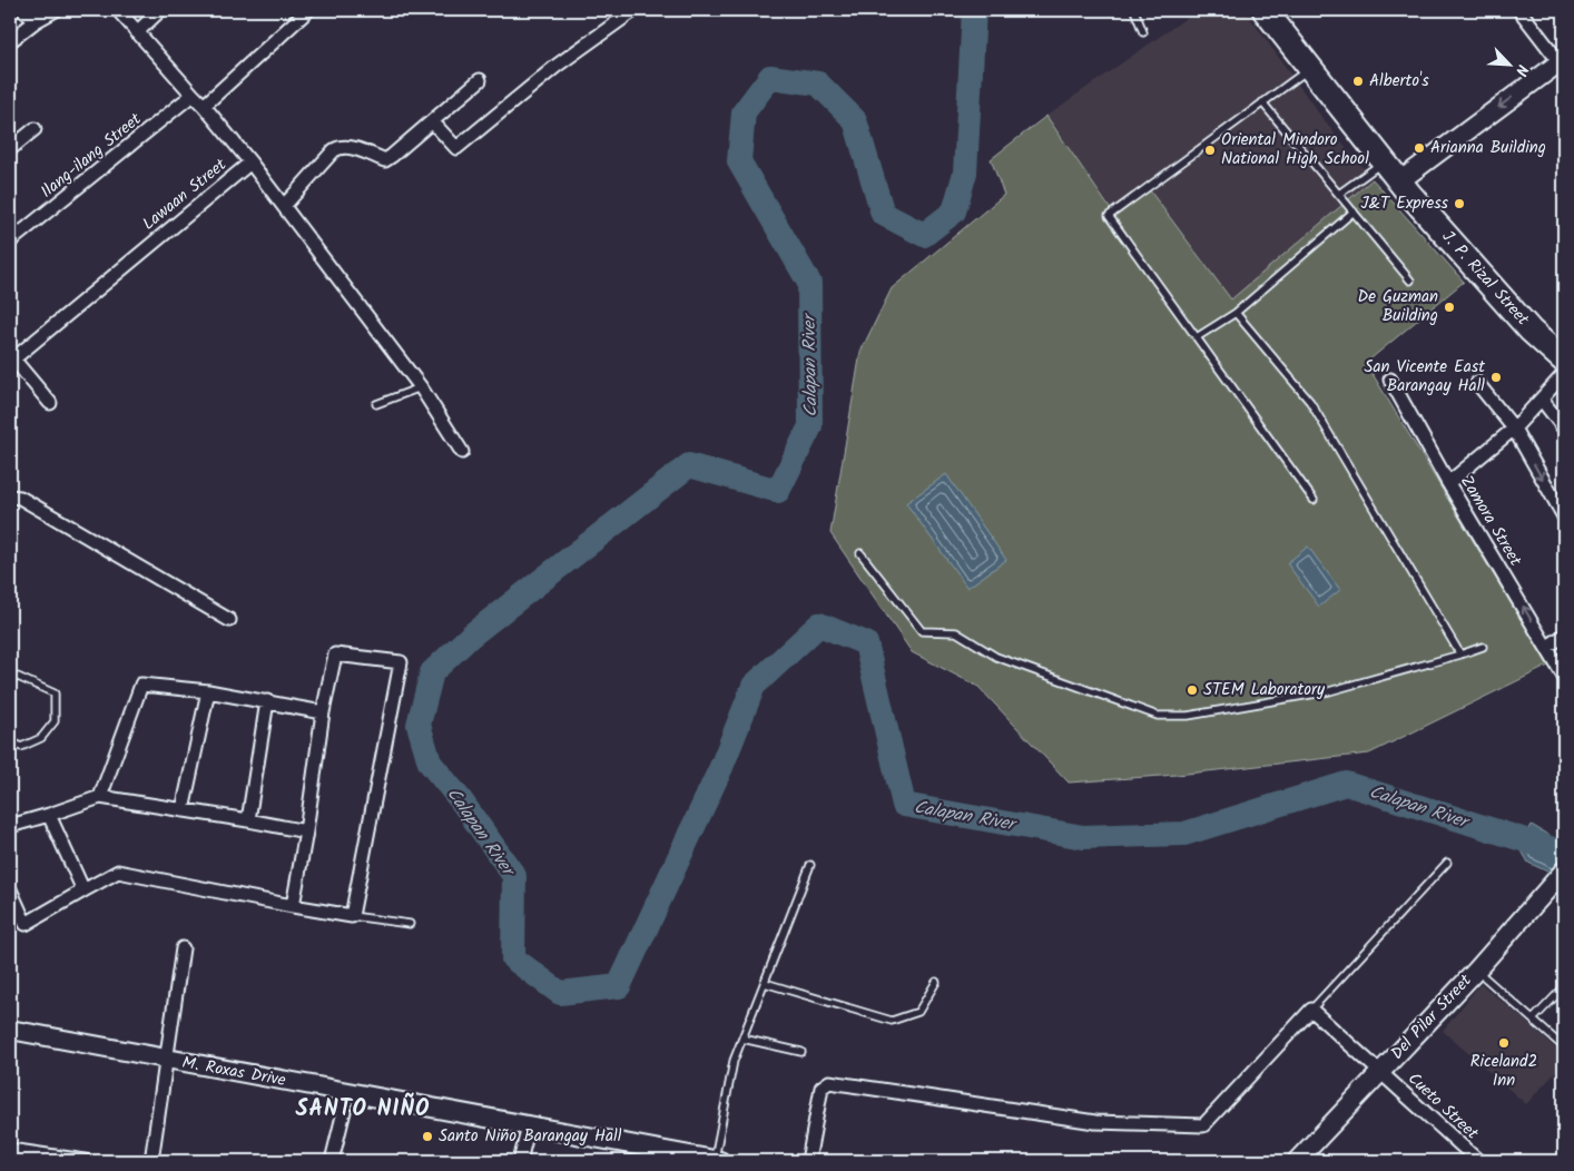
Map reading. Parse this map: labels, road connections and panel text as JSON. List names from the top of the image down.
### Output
{
  "streets": {
    "highway": ["J. P. Rizal Street"],
    "main road": ["Del Pilar Street", "M. Roxas Drive"],
    "street": [
      "Ilang-ilang Street",
      "Lawaan Street",
      "Zamora Street",
      "Cueto Street"
    ]
  },
  "crossings": [
    ["Ilang-ilang Street", "Lawaan Street"],
    ["Del Pilar Street", "Cueto Street"]
  ],
  "districts": ["SANTO NIÑO"],
  "water": ["Calapan River"],
  "places": [
    "Alberto's",
    "Arianna Building",
    "Oriental Mindoro National High School",
    "J&T Express",
    "De Guzman Building",
    "San Vicente East Barangay Hall",
    "STEM Laboratory",
    "Riceland2 Inn",
    "Santo Niño Barangay Hall"
  ],
  "north": "bottom right"
}
